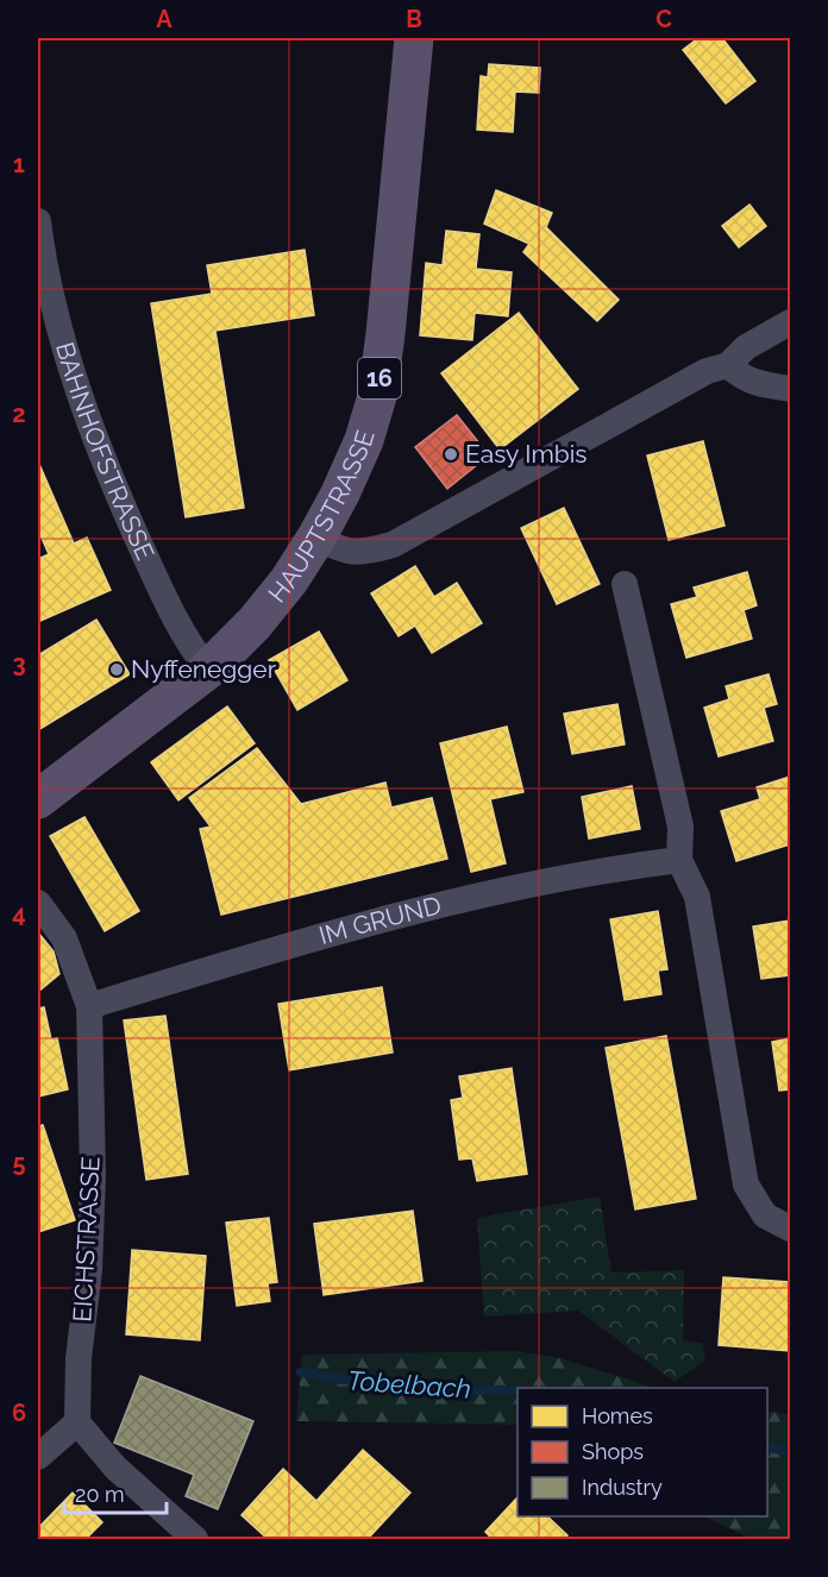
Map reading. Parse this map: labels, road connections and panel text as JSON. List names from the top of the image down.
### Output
{
  "streets": {
    "main road": ["16", "HAUPTSTRASSE"],
    "street": ["BAHNHOFSTRASSE", "IM GRUND", "EICHSTRASSE"]
  },
  "crossings": [
    ["BAHNHOFSTRASSE", "HAUPTSTRASSE"],
    ["IM GRUND", "EICHSTRASSE"]
  ],
  "water": ["Tobelbach"],
  "places": ["Easy Imbis", "Nyffenegger"],
  "legend": ["Homes", "Shops", "Industry"],
  "scale_bar": "20 m",
  "grid": {
    "columns": ["A", "B", "C"],
    "rows": [
      "1",
      "2",
      "3",
      "4",
      "5",
      "6"
    ]
  }
}
